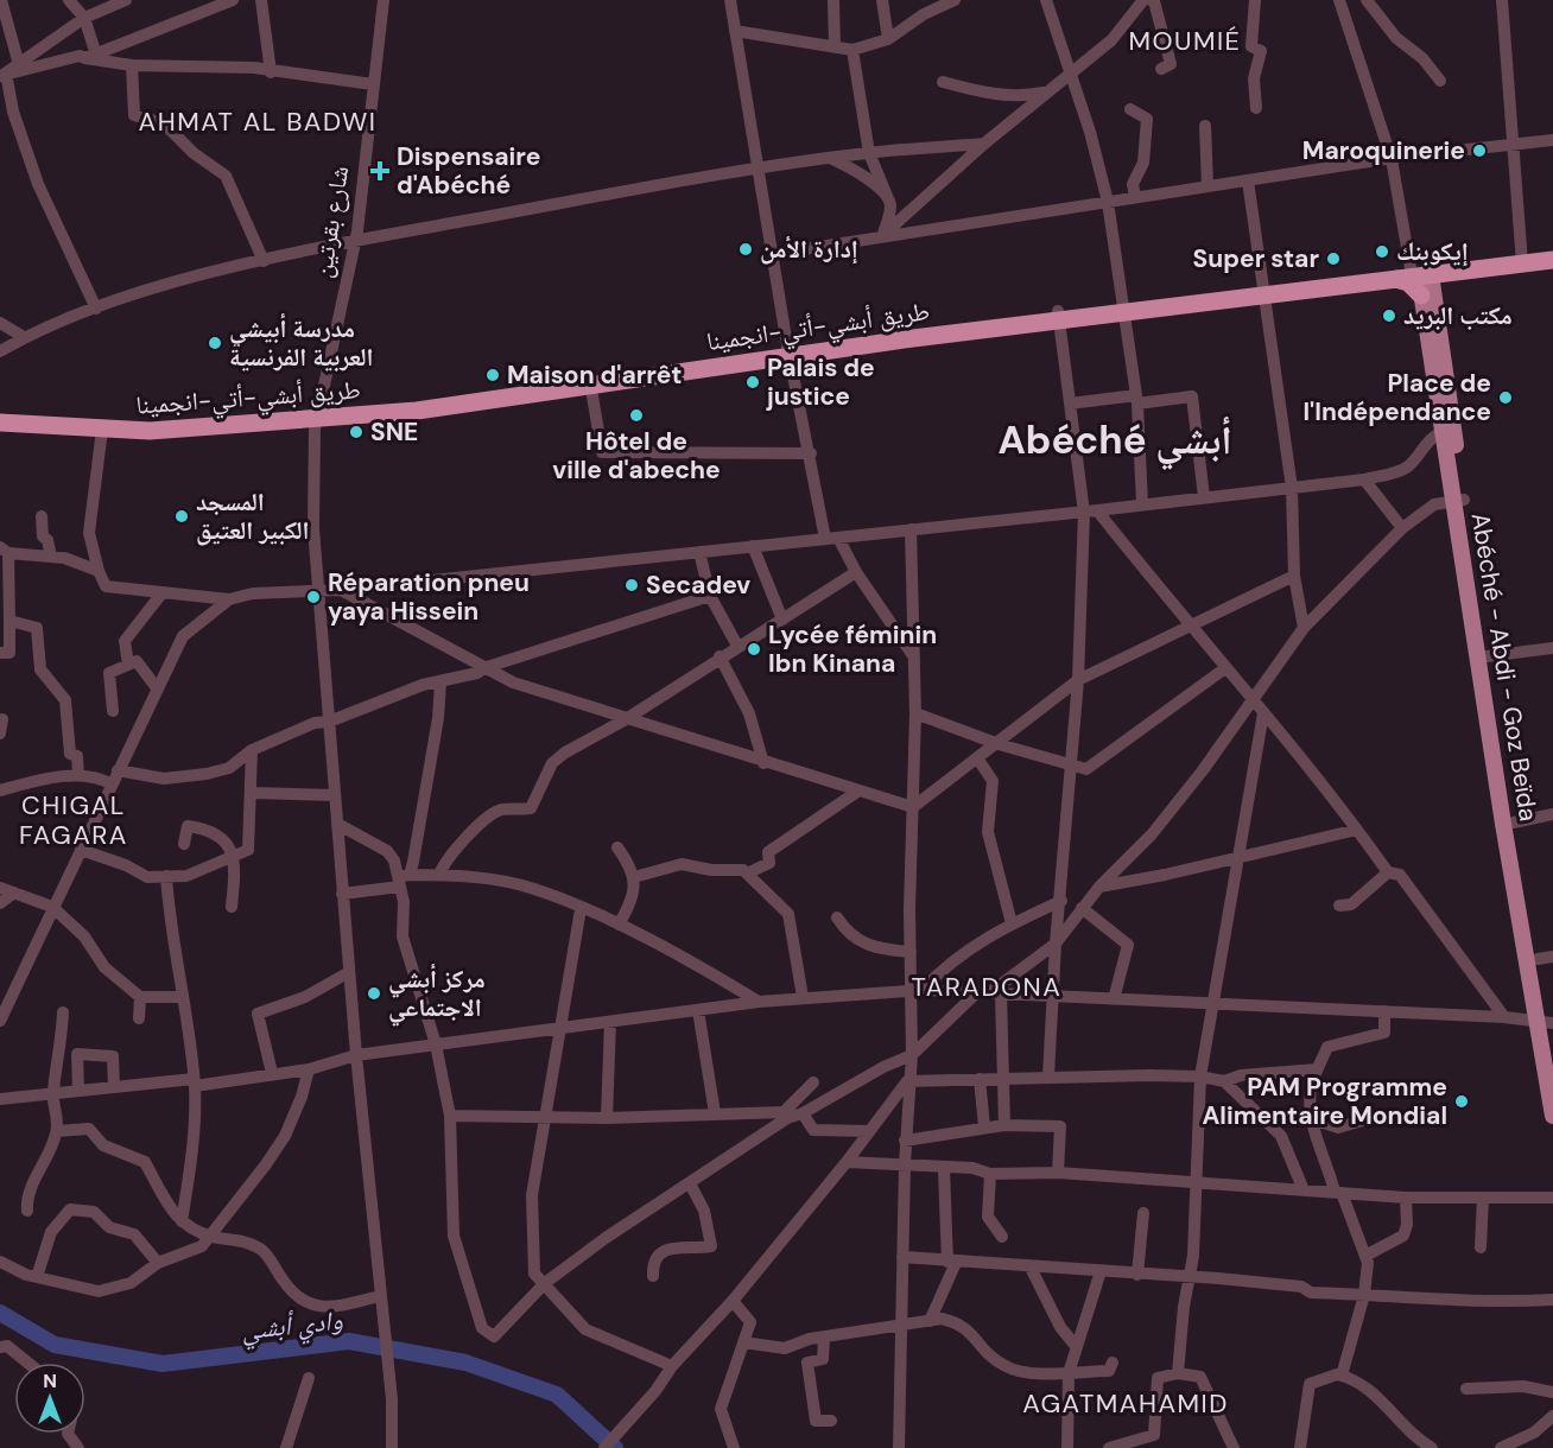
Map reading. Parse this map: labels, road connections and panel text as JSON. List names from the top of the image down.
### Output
{
  "streets": {
    "highway": ["طريق أبشي-أتي-انجمينا"],
    "main road": ["Abéché - Abdi - Goz Beïda"],
    "street": ["شارع بقرتين"]
  },
  "crossings": [
    ["شارع بقرتين", "طريق أبشي-أتي-انجمينا"]
  ],
  "districts": [
    "MOUMIÉ",
    "AHMAT AL BADWI",
    "Abéché أبشي",
    "CHIGAL FAGARA",
    "TARADONA",
    "AGATMAHAMID"
  ],
  "water": ["وادي أبشي"],
  "places": {
    "other": [
      "Maroquinerie",
      "إدارة الأمن",
      "إيكوبنك",
      "Super star",
      "مكتب البريد",
      "مدرسة أبيشي العربية الفرنسية",
      "Maison d'arrêt",
      "Palais de justice",
      "Place de l'Indépendance",
      "Hôtel de ville d'abeche",
      "SNE",
      "المسجد الكبير العتيق",
      "Secadev",
      "Réparation pneu yaya Hissein",
      "Lycée féminin Ibn Kinana",
      "مركز أبشي الاجتماعي",
      "PAM Programme Alimentaire Mondial"
    ],
    "health": ["Dispensaire d'Abéché"]
  },
  "north": "top"
}
